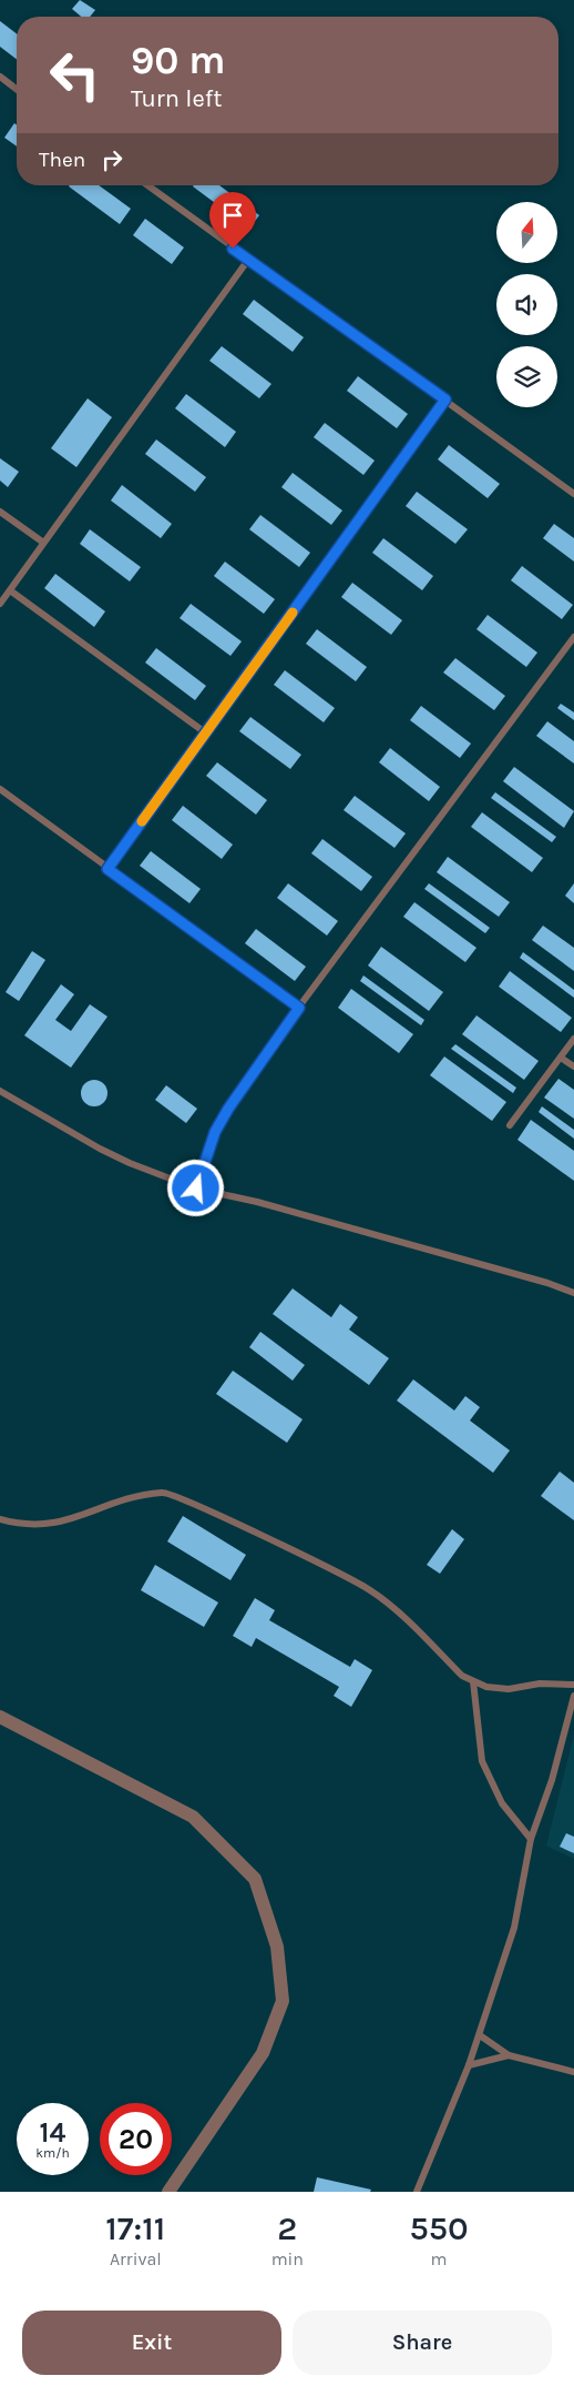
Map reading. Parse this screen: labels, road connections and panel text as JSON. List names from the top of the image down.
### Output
{
  "north": "top",
  "page": {
    "turn": ["90 m", "Turn left"],
    "then": "Then",
    "speed": "14 km/h",
    "limit": "20",
    "eta": [
      "17:11",
      "Arrival",
      "2",
      "min",
      "550",
      "m"
    ],
    "buttons": ["Exit", "Share"]
  }
}
